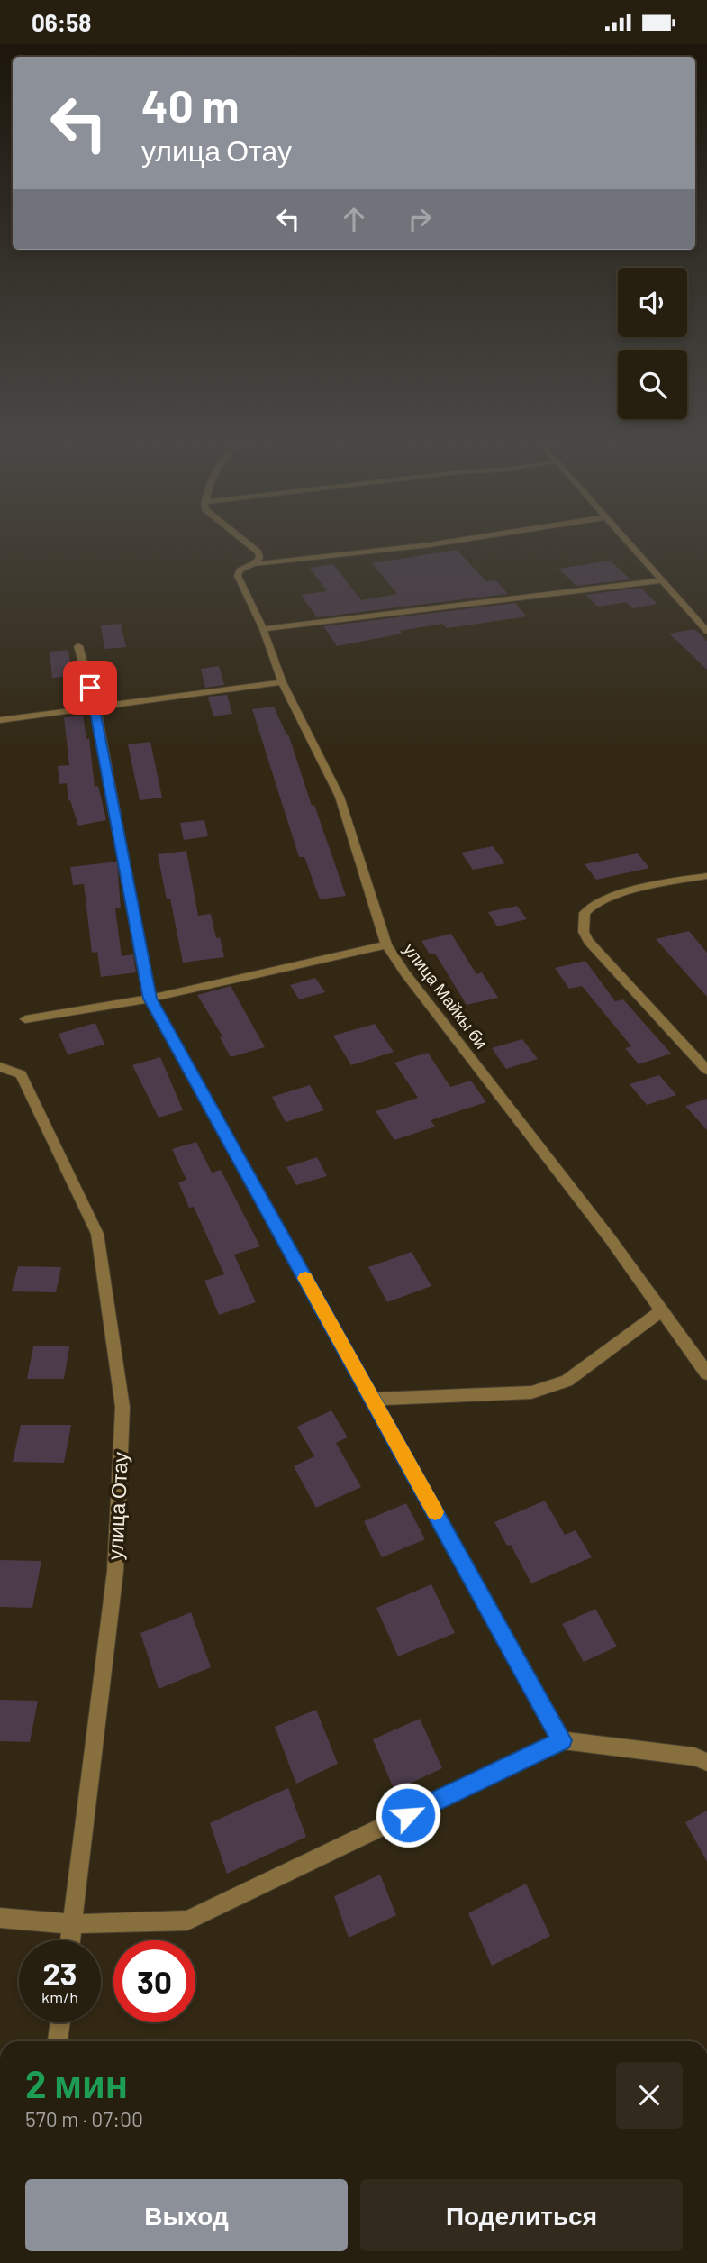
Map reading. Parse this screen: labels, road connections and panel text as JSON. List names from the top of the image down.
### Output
{
  "streets": {
    "street": ["улица Майкы би", "улица Отау"]
  },
  "page": {
    "status": "06:58",
    "turn": ["40 m", "улица Отау"],
    "speed": "23 km/h",
    "limit": "30",
    "heading": ["2 мин", "570 m · 07:00"],
    "buttons": ["Выход", "Поделиться"]
  }
}
